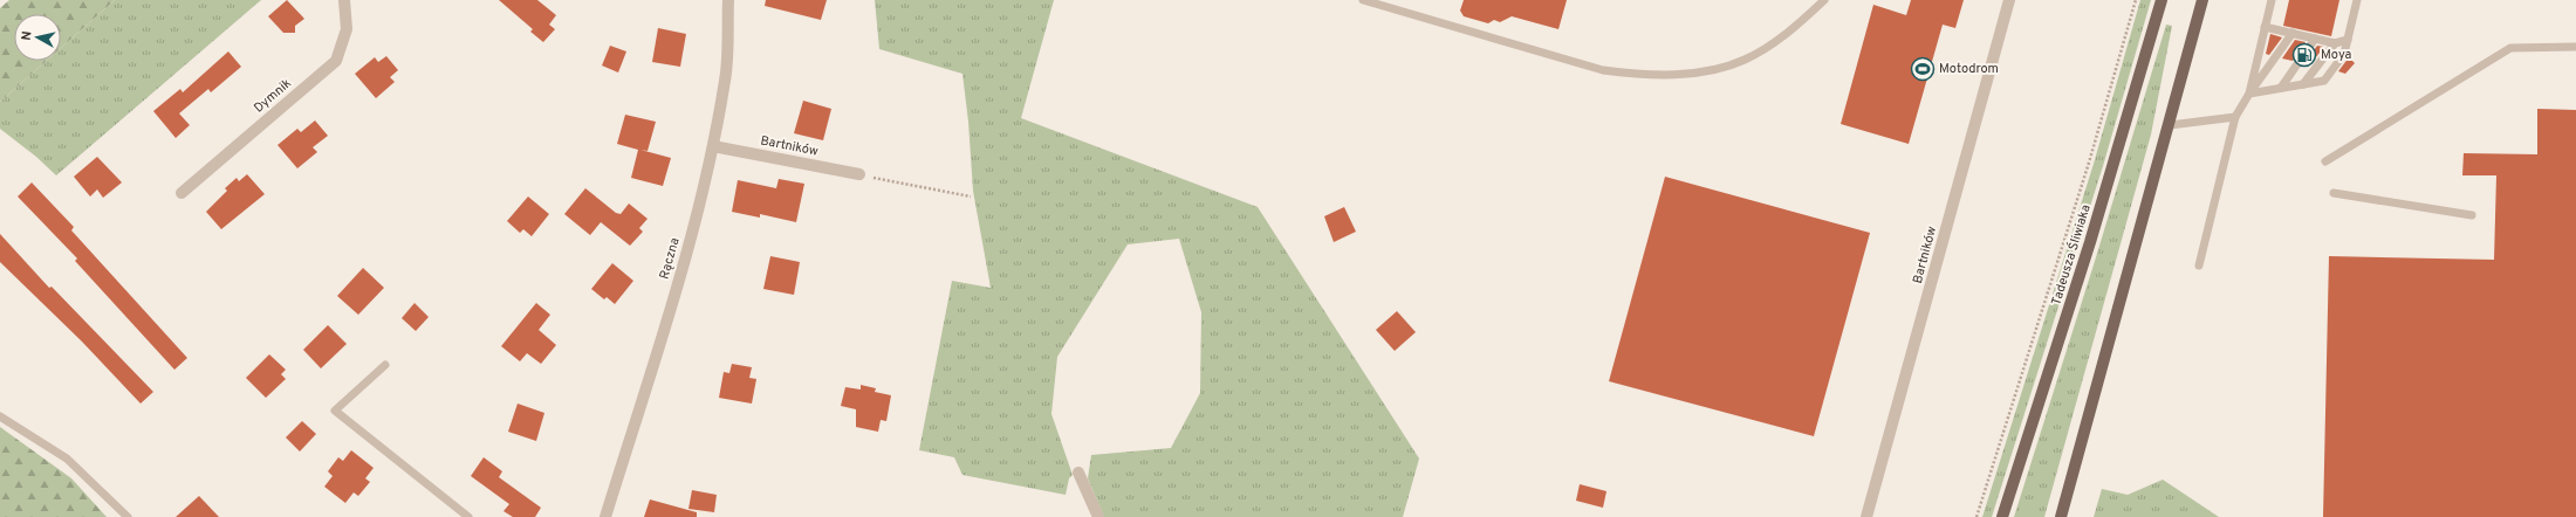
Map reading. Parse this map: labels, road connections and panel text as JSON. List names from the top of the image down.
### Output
{
  "streets": {
    "main road": ["Tadeusza Śliwiaka"],
    "street": ["Dymnik", "Bartników", "Rączna"]
  },
  "crossings": [
    ["Bartników", "Rączna"]
  ],
  "places": {
    "fuel station": ["Moya"],
    "sports": ["Motodrom"]
  },
  "north": "left"
}
